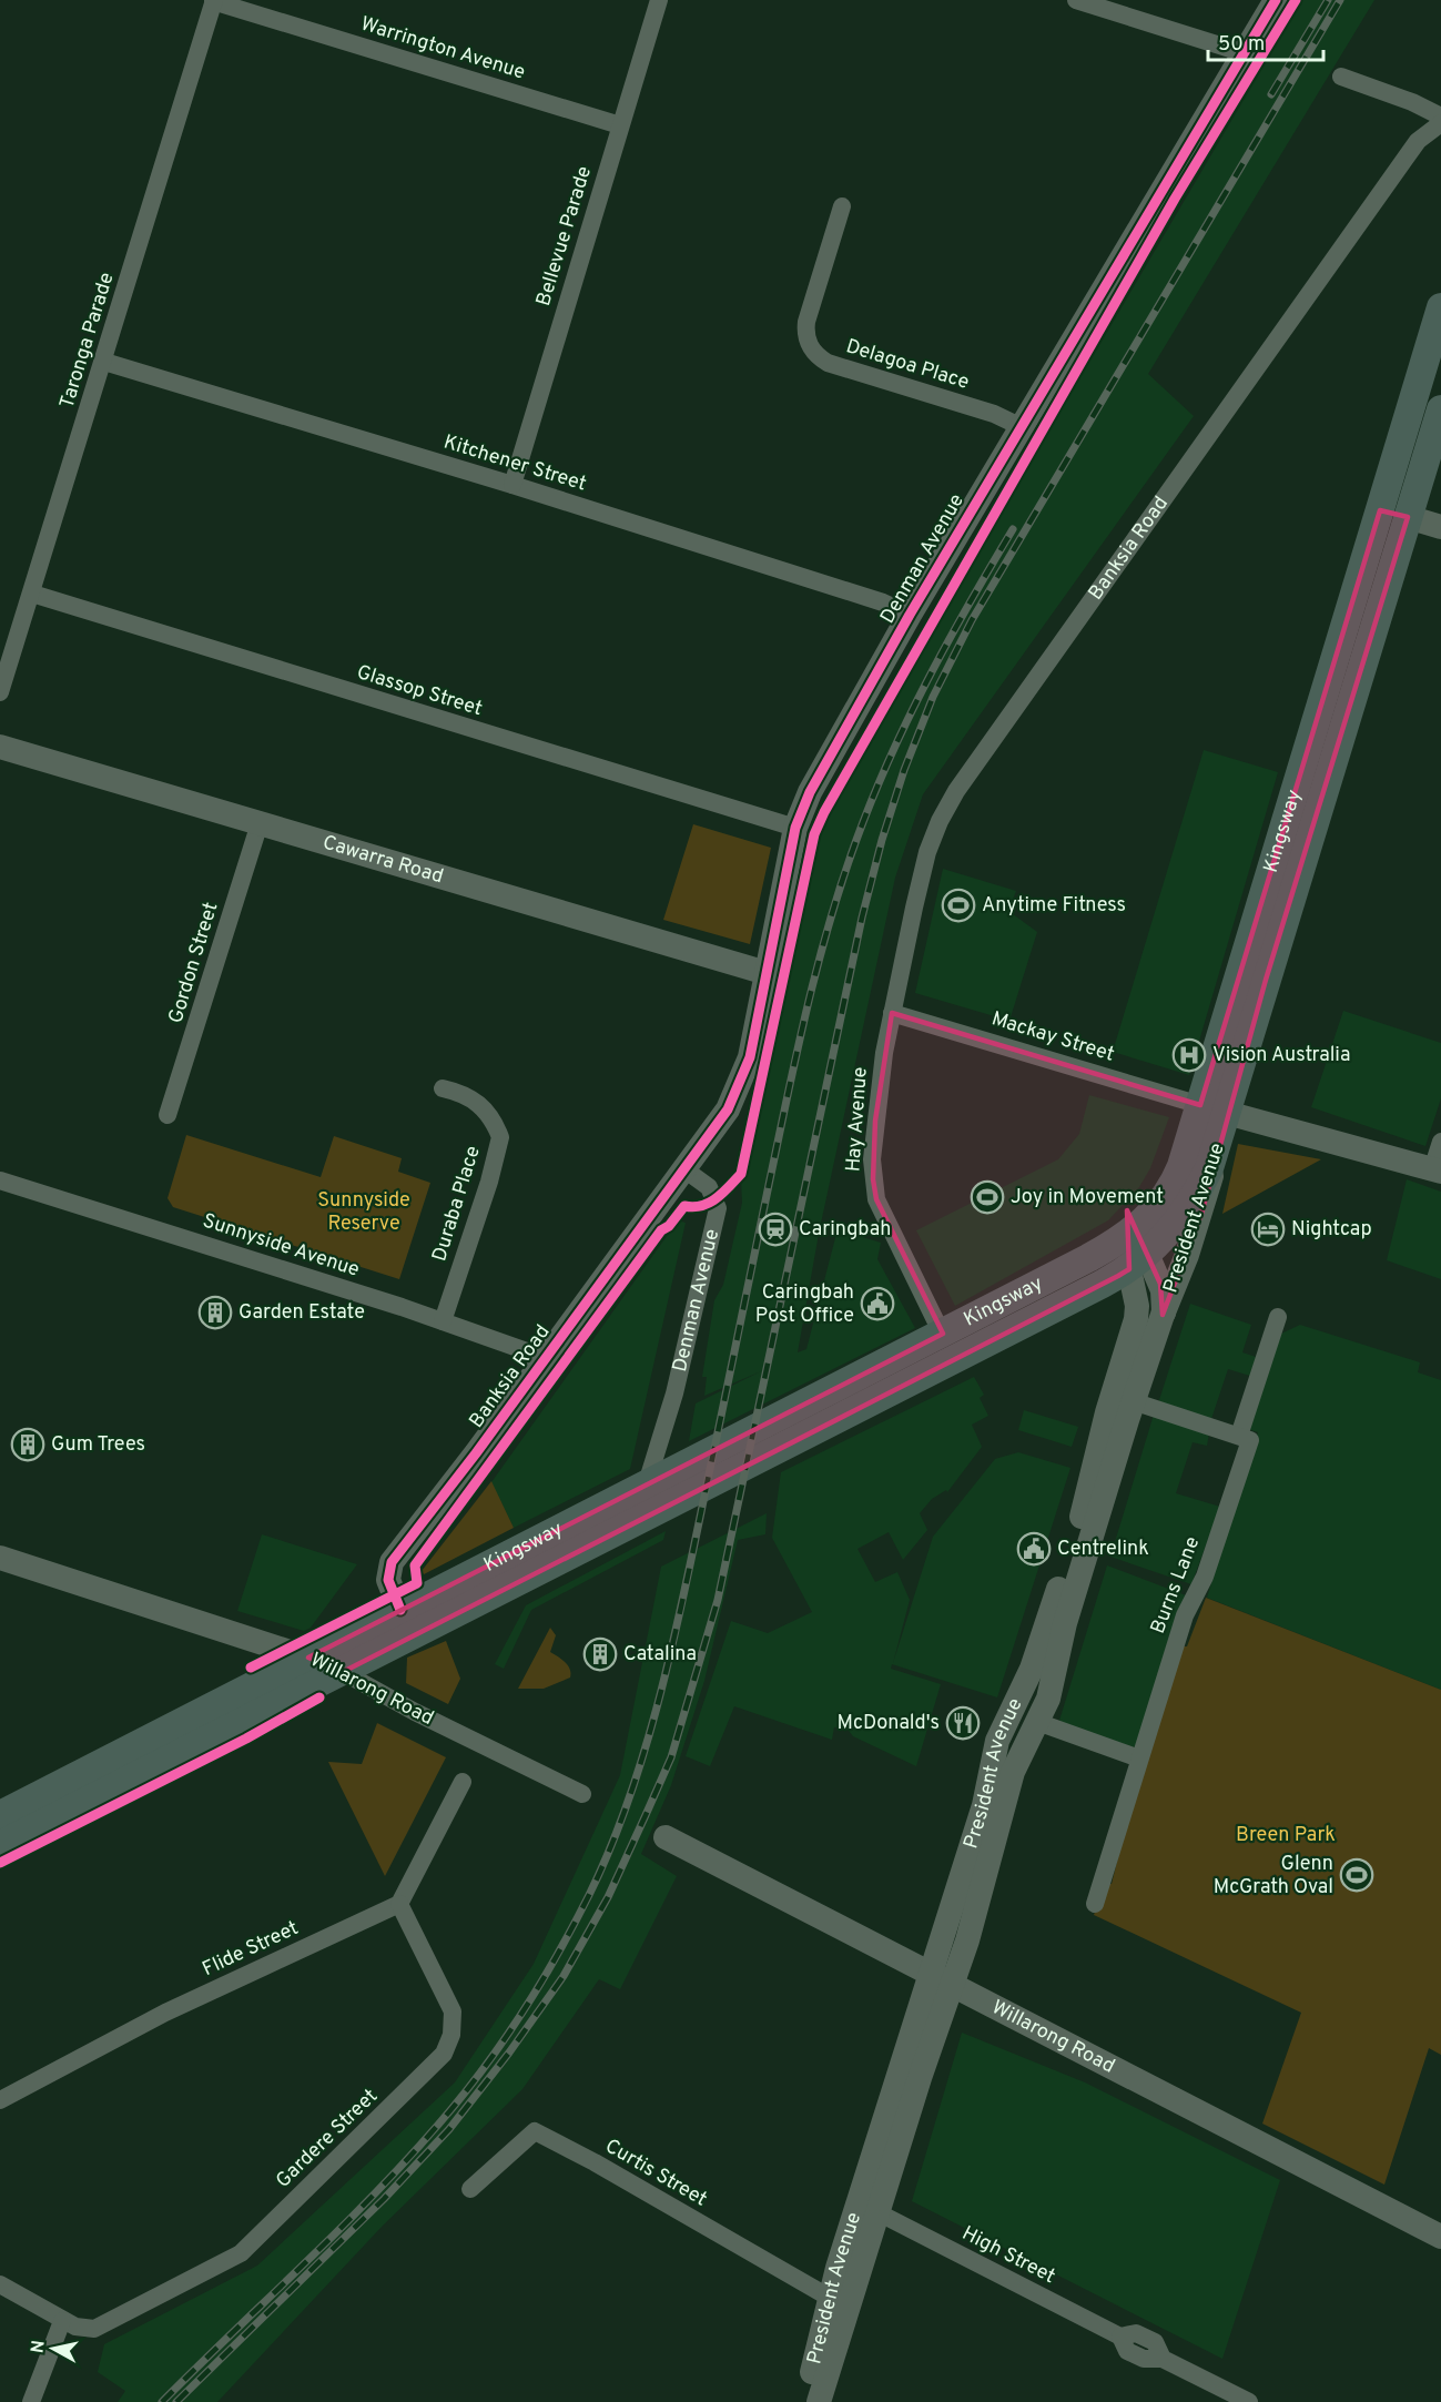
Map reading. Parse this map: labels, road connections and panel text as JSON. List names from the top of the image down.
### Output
{
  "streets": {
    "main road": ["Kingsway"],
    "street": [
      "Warrington Avenue",
      "Bellevue Parade",
      "Taronga Parade",
      "Delagoa Place",
      "Kitchener Street",
      "Banksia Road",
      "Denman Avenue",
      "Glassop Street",
      "Cawarra Road",
      "Gordon Street",
      "Mackay Street",
      "Hay Avenue",
      "Duraba Place",
      "President Avenue",
      "Sunnyside Avenue",
      "Burns Lane",
      "Willarong Road",
      "Flide Street",
      "Gardere Street",
      "Curtis Street",
      "High Street"
    ]
  },
  "crossings": [
    ["Warrington Avenue", "Bellevue Parade"],
    ["Warrington Avenue", "Taronga Parade"],
    ["Bellevue Parade", "Kitchener Street"],
    ["Taronga Parade", "Kitchener Street"],
    ["Taronga Parade", "Glassop Street"],
    ["Delagoa Place", "Denman Avenue"],
    ["Kitchener Street", "Denman Avenue"],
    ["Banksia Road", "Denman Avenue"],
    ["Banksia Road", "Kingsway"],
    ["Banksia Road", "Mackay Street"],
    ["Banksia Road", "Hay Avenue"],
    ["Banksia Road", "Sunnyside Avenue"],
    ["Denman Avenue", "Glassop Street"],
    ["Denman Avenue", "Kingsway"],
    ["Denman Avenue", "Cawarra Road"],
    ["Kingsway", "Mackay Street"],
    ["Kingsway", "Hay Avenue"],
    ["Kingsway", "President Avenue"],
    ["Kingsway", "Willarong Road"],
    ["Cawarra Road", "Gordon Street"],
    ["Mackay Street", "Hay Avenue"],
    ["Duraba Place", "Sunnyside Avenue"],
    ["President Avenue", "Willarong Road"],
    ["President Avenue", "Curtis Street"],
    ["President Avenue", "High Street"],
    ["Flide Street", "Gardere Street"]
  ],
  "parks": ["Sunnyside Reserve", "Breen Park"],
  "places": {
    "sports": ["Anytime Fitness", "Joy in Movement", "Glenn McGrath Oval"],
    "hospital": ["Vision Australia"],
    "station": ["Caringbah"],
    "hotel": ["Nightcap"],
    "public building": ["Caringbah Post Office", "Centrelink"],
    "building": ["Garden Estate", "Gum Trees", "Catalina"],
    "restaurant": ["McDonald's"]
  },
  "scale_bar": "50 m",
  "north": "left"
}
